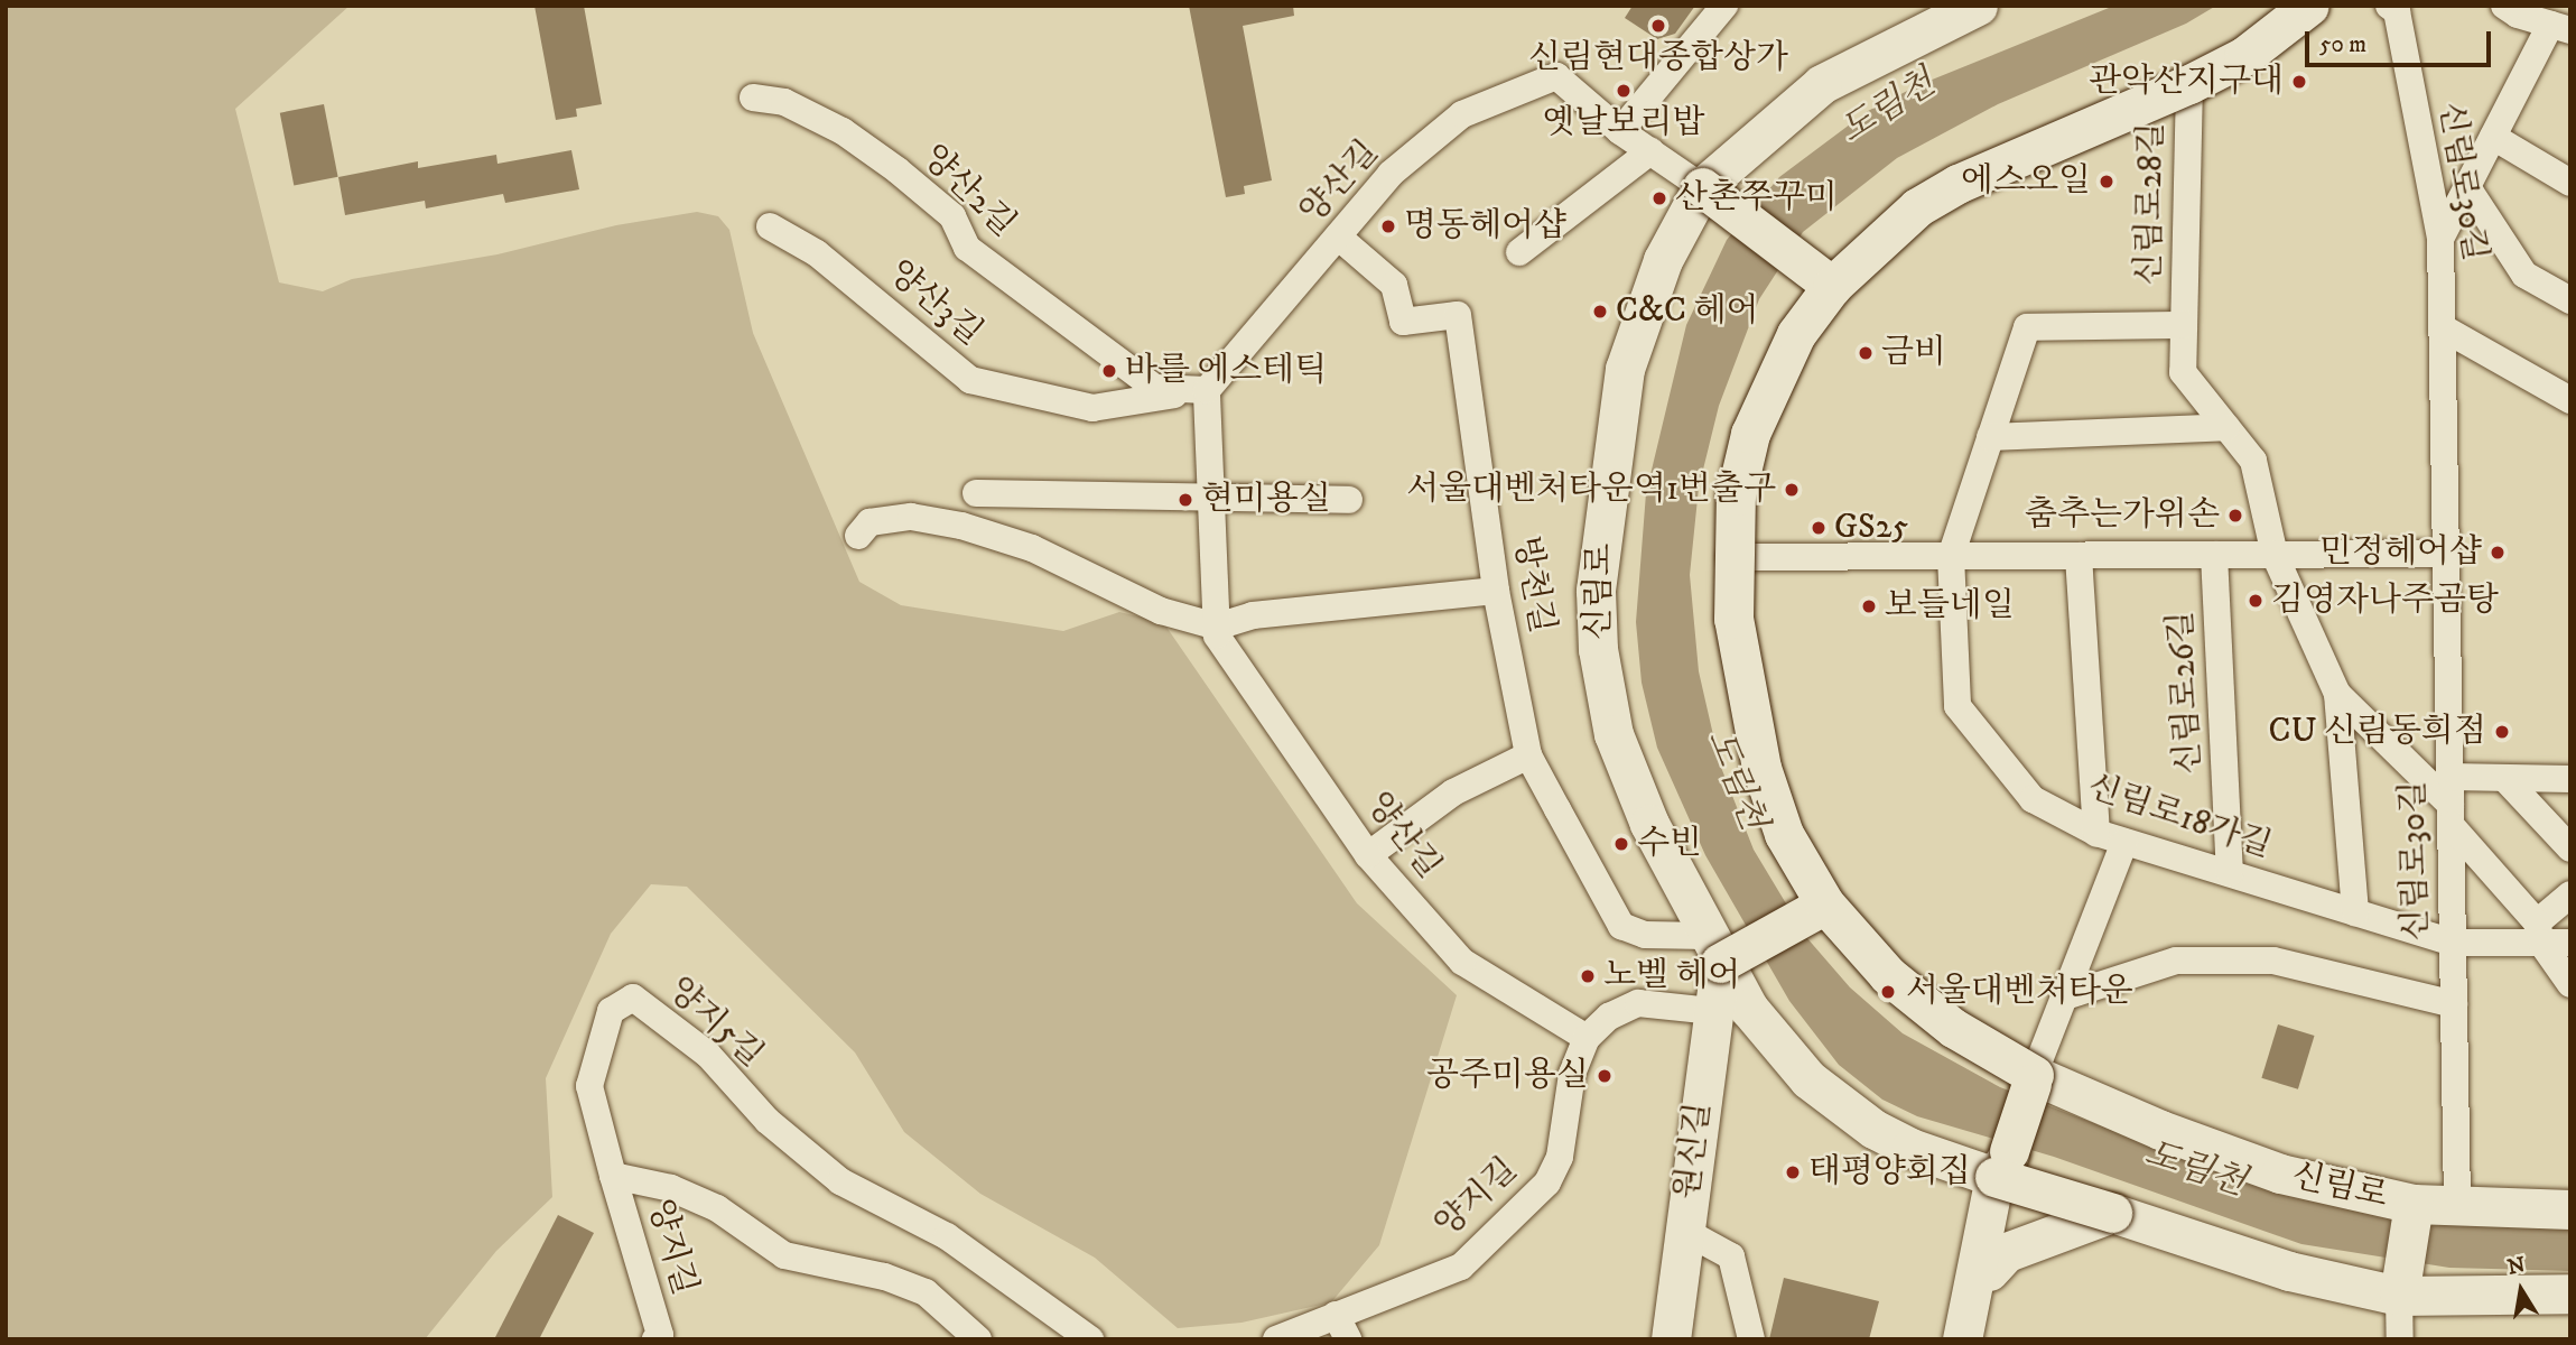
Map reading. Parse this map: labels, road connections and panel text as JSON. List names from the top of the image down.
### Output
{
  "streets": {
    "main road": ["신림로", "원신길"],
    "street": [
      "신림로30길",
      "양산길",
      "양산2길",
      "신림로28길",
      "양산3길",
      "방천길",
      "신림로26길",
      "신림로18가길",
      "양지5길",
      "양지길"
    ]
  },
  "crossings": [
    ["신림로30길", "신림로28길"],
    ["신림로30길", "신림로"],
    ["신림로30길", "신림로18가길"],
    ["양산길", "양산2길"],
    ["양산길", "양산3길"],
    ["양산길", "방천길"],
    ["양산길", "신림로"],
    ["양산길", "양지길"],
    ["양산2길", "양산3길"],
    ["신림로28길", "신림로"],
    ["신림로28길", "신림로18가길"],
    ["방천길", "신림로"],
    ["방천길", "원신길"],
    ["신림로", "원신길"],
    ["신림로26길", "신림로18가길"],
    ["양지5길", "양지길"],
    ["원신길", "양지길"]
  ],
  "water": ["도림천"],
  "places": [
    "신림현대종합상가",
    "관악산지구대",
    "옛날보리밥",
    "에스오일",
    "산촌쭈꾸미",
    "명동헤어샵",
    "C&C 헤어",
    "금비",
    "바를 에스테틱",
    "서울대벤처타운역1번출구",
    "현미용실",
    "춤추는가위손",
    "GS25",
    "민정헤어샵",
    "김영자나주곰탕",
    "보들네일",
    "CU 신림동희점",
    "수빈",
    "노벨 헤어",
    "서울대벤처타운",
    "공주미용실",
    "태평양회집"
  ],
  "scale_bar": "50 m",
  "north": "top"
}
